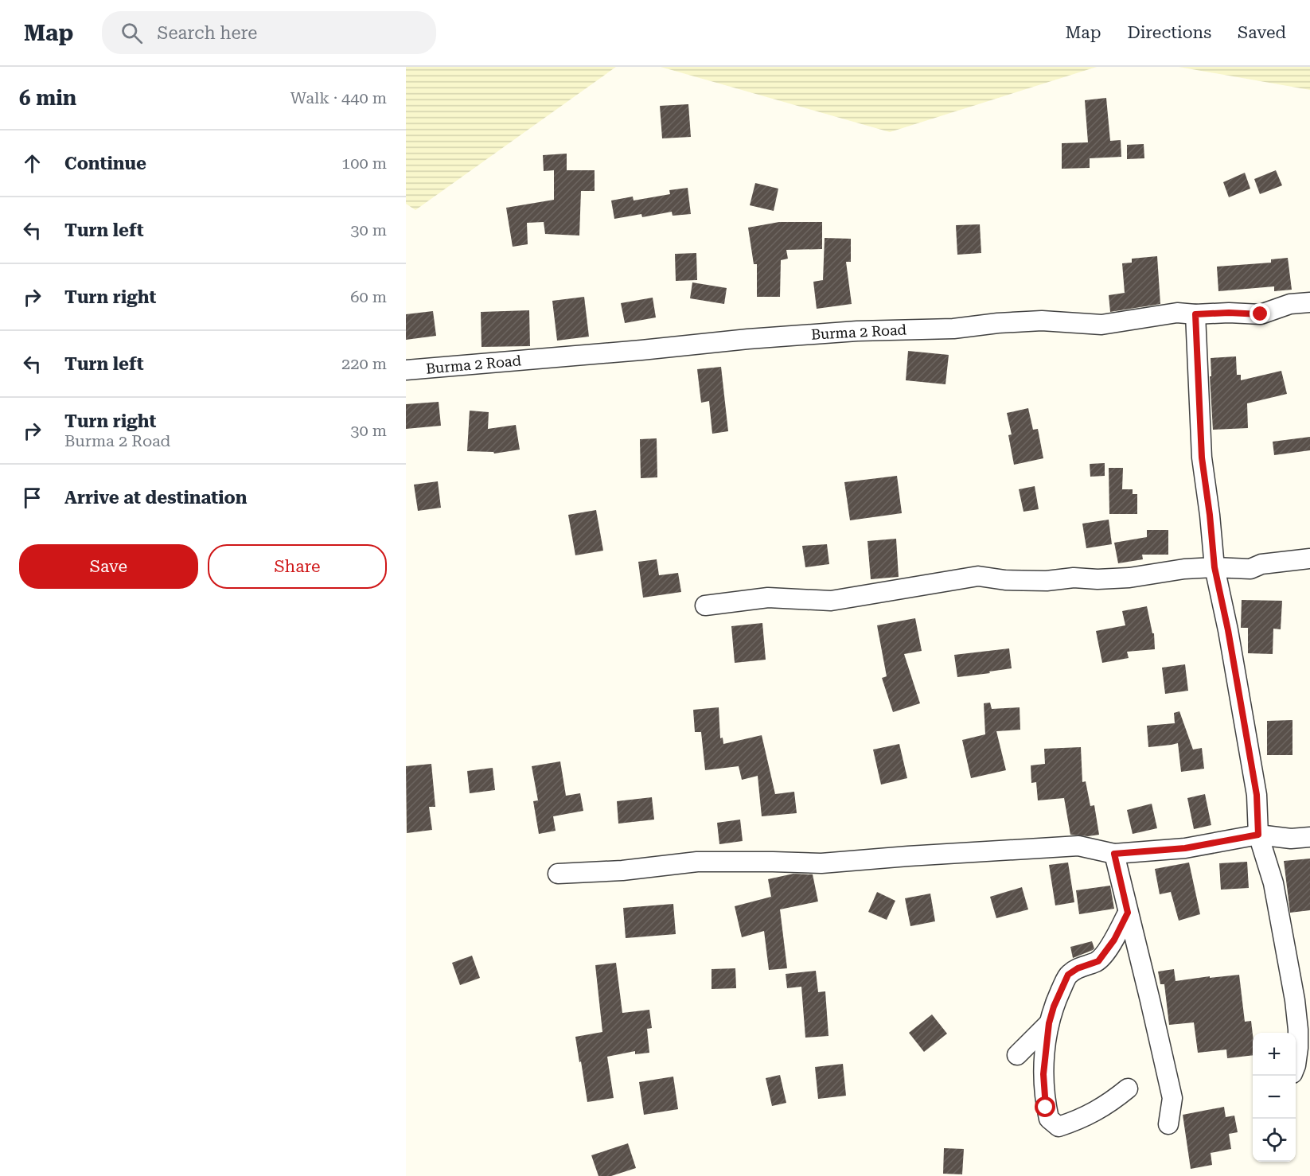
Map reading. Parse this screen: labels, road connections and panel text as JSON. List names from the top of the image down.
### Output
{
  "streets": {
    "street": ["Burma 2 Road"]
  },
  "page": {
    "header": "Map",
    "search": "Search here",
    "nav": ["Map", "Directions", "Saved"],
    "heading": ["6 min", "Walk · 440 m"],
    "list": [
      ["Continue", "100 m"],
      ["Turn left", "30 m"],
      ["Turn right", "60 m"],
      ["Turn left", "220 m"],
      ["Turn right", "Burma 2 Road", "30 m"],
      "Arrive at destination"
    ],
    "buttons": ["Save", "Share"],
    "map_buttons": ["+", "−"]
  }
}
